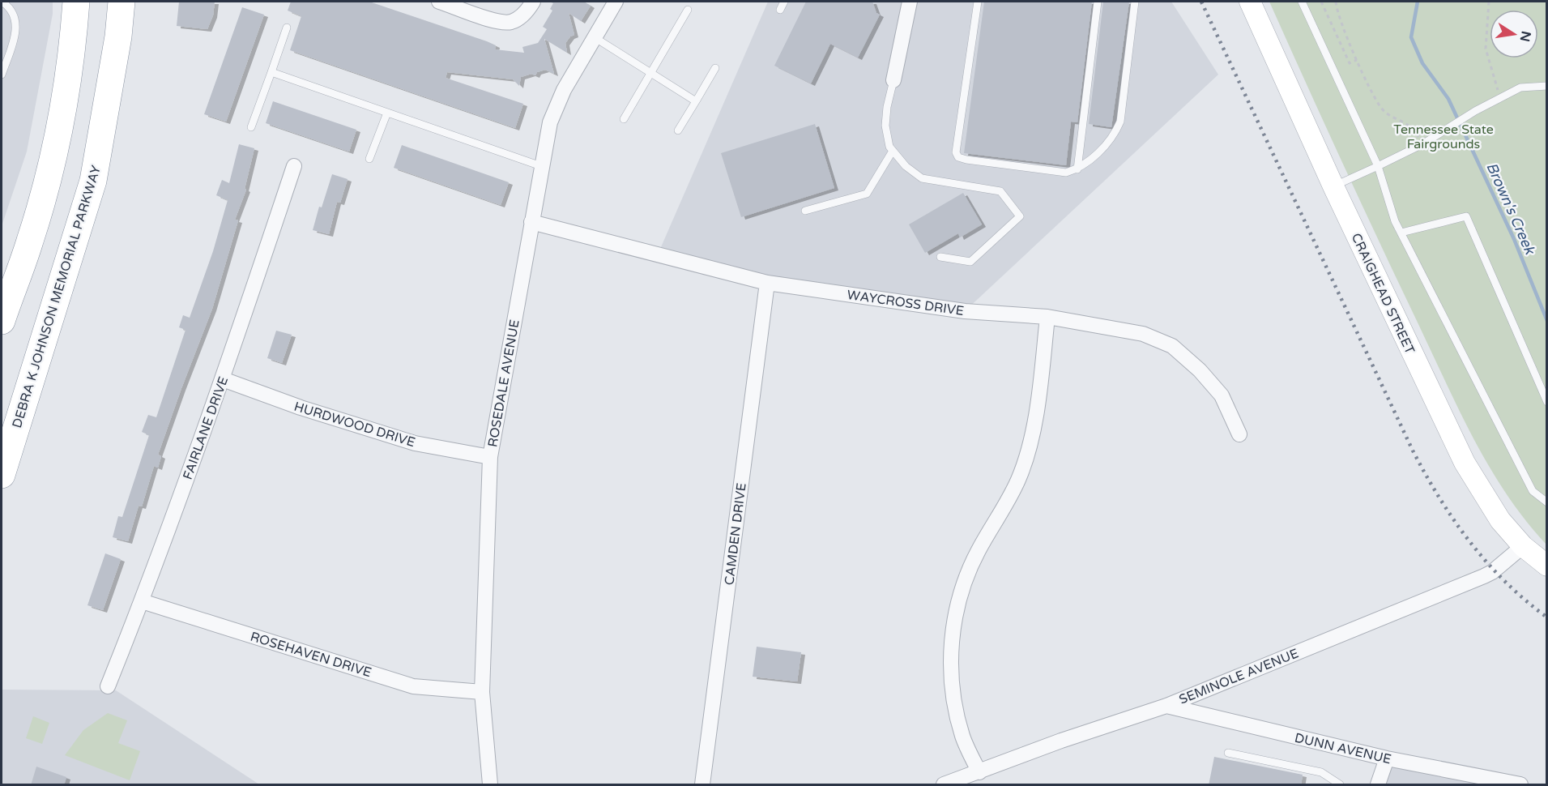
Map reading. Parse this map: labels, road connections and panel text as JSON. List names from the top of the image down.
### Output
{
  "streets": {
    "highway": ["DEBRA K JOHNSON MEMORIAL PARKWAY"],
    "street": [
      "CRAIGHEAD STREET",
      "WAYCROSS DRIVE",
      "ROSEDALE AVENUE",
      "HURDWOOD DRIVE",
      "FAIRLANE DRIVE",
      "CAMDEN DRIVE",
      "ROSEHAVEN DRIVE",
      "SEMINOLE AVENUE",
      "DUNN AVENUE"
    ]
  },
  "crossings": [
    ["CRAIGHEAD STREET", "SEMINOLE AVENUE"],
    ["WAYCROSS DRIVE", "ROSEDALE AVENUE"],
    ["WAYCROSS DRIVE", "CAMDEN DRIVE"],
    ["ROSEDALE AVENUE", "HURDWOOD DRIVE"],
    ["ROSEDALE AVENUE", "ROSEHAVEN DRIVE"],
    ["HURDWOOD DRIVE", "FAIRLANE DRIVE"],
    ["FAIRLANE DRIVE", "ROSEHAVEN DRIVE"],
    ["SEMINOLE AVENUE", "DUNN AVENUE"]
  ],
  "water": ["Brown's Creek"],
  "parks": ["Tennessee State Fairgrounds"],
  "north": "right"
}
